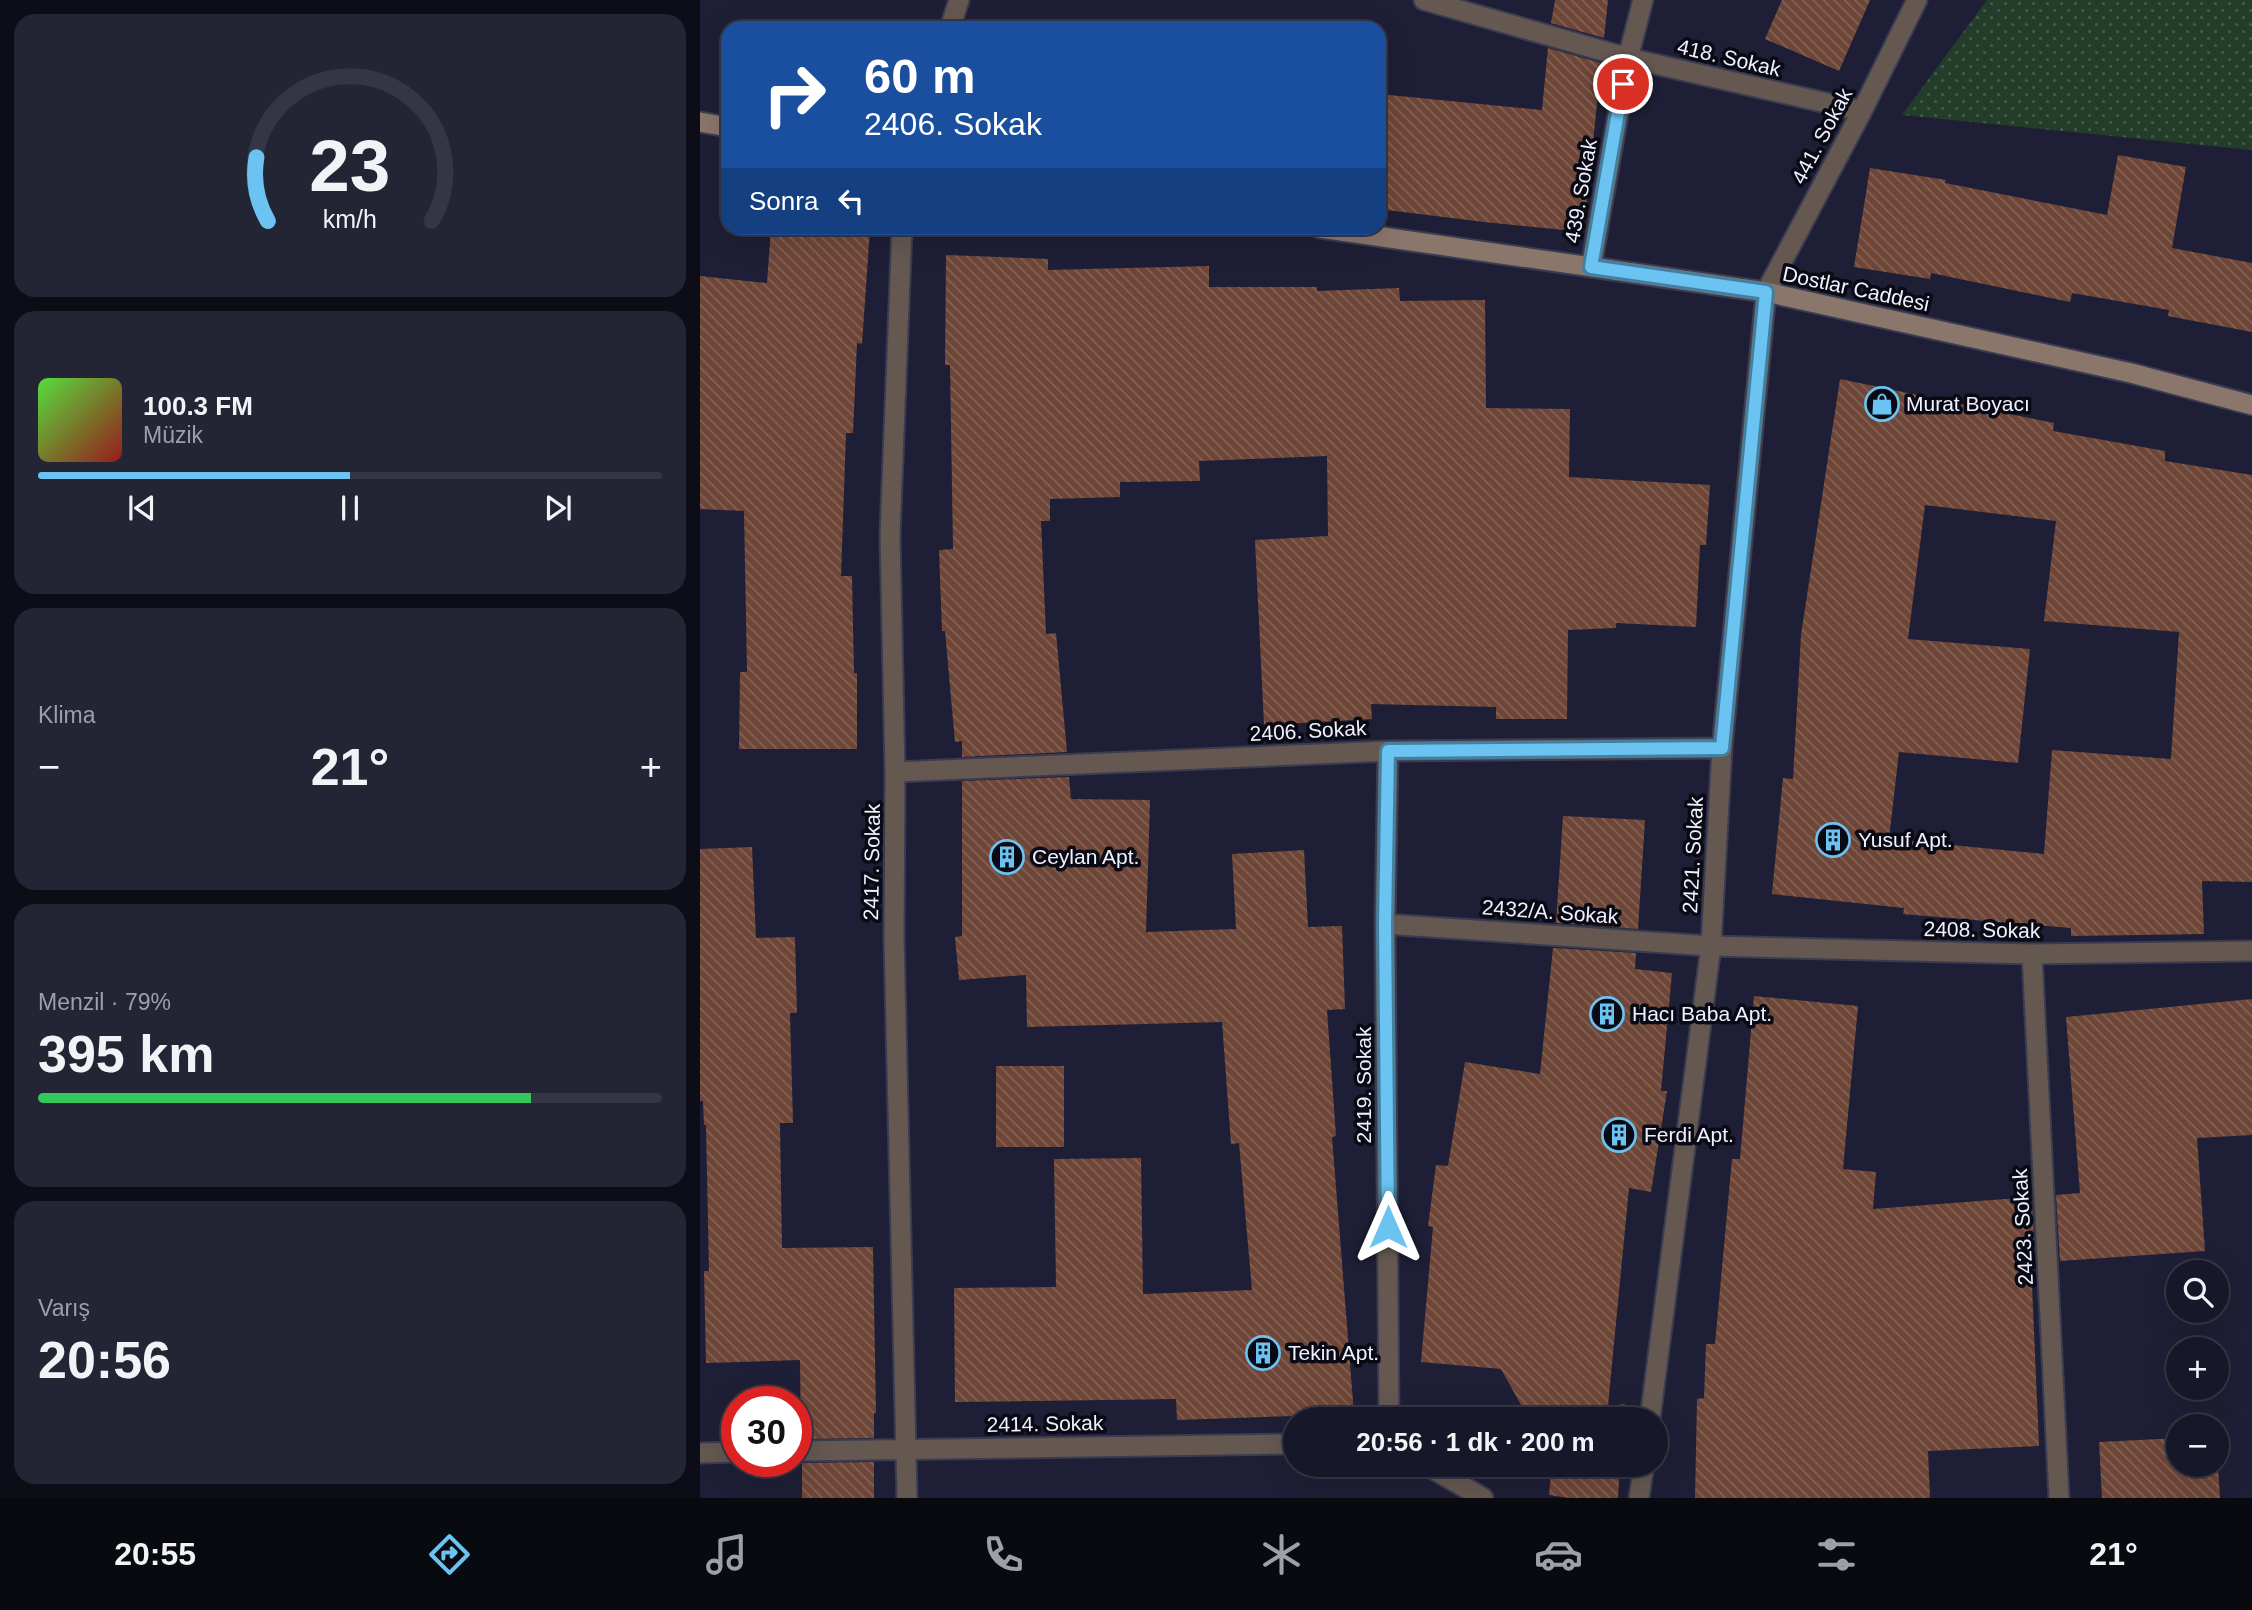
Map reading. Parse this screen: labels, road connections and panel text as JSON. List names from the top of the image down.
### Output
{
  "streets": {
    "main road": ["Dostlar Caddesi"],
    "street": [
      "418. Sokak",
      "441. Sokak",
      "439. Sokak",
      "2406. Sokak",
      "2421. Sokak",
      "2417. Sokak",
      "2432/A. Sokak",
      "2408. Sokak",
      "2419. Sokak",
      "2423. Sokak",
      "2414. Sokak"
    ]
  },
  "crossings": [
    ["418. Sokak", "441. Sokak"],
    ["418. Sokak", "439. Sokak"],
    ["441. Sokak", "Dostlar Caddesi"],
    ["441. Sokak", "2421. Sokak"],
    ["439. Sokak", "Dostlar Caddesi"],
    ["Dostlar Caddesi", "2421. Sokak"],
    ["2406. Sokak", "2421. Sokak"],
    ["2406. Sokak", "2417. Sokak"],
    ["2406. Sokak", "2419. Sokak"],
    ["2421. Sokak", "2432/A. Sokak"],
    ["2421. Sokak", "2408. Sokak"],
    ["2417. Sokak", "2414. Sokak"],
    ["2432/A. Sokak", "2408. Sokak"],
    ["2432/A. Sokak", "2419. Sokak"],
    ["2408. Sokak", "2423. Sokak"]
  ],
  "places": {
    "shop": ["Murat Boyacı"],
    "building": [
      "Yusuf Apt.",
      "Ceylan Apt.",
      "Hacı Baba Apt.",
      "Ferdi Apt.",
      "Tekin Apt."
    ]
  },
  "page": {
    "turn": ["60 m", "2406. Sokak"],
    "then": "Sonra",
    "song": ["100.3 FM", "Müzik"],
    "tile": [
      "Klima",
      ["Menzil · 79%", "395 km"],
      ["Varış", "20:56"]
    ],
    "heat": ["−", "21°", "+"],
    "map_buttons": ["+", "−"],
    "limit": "30",
    "trip": "20:56 · 1 dk · 200 m",
    "tabs": ["20:55", "21°"],
    "gauge": ["23", "km/h"]
  }
}
